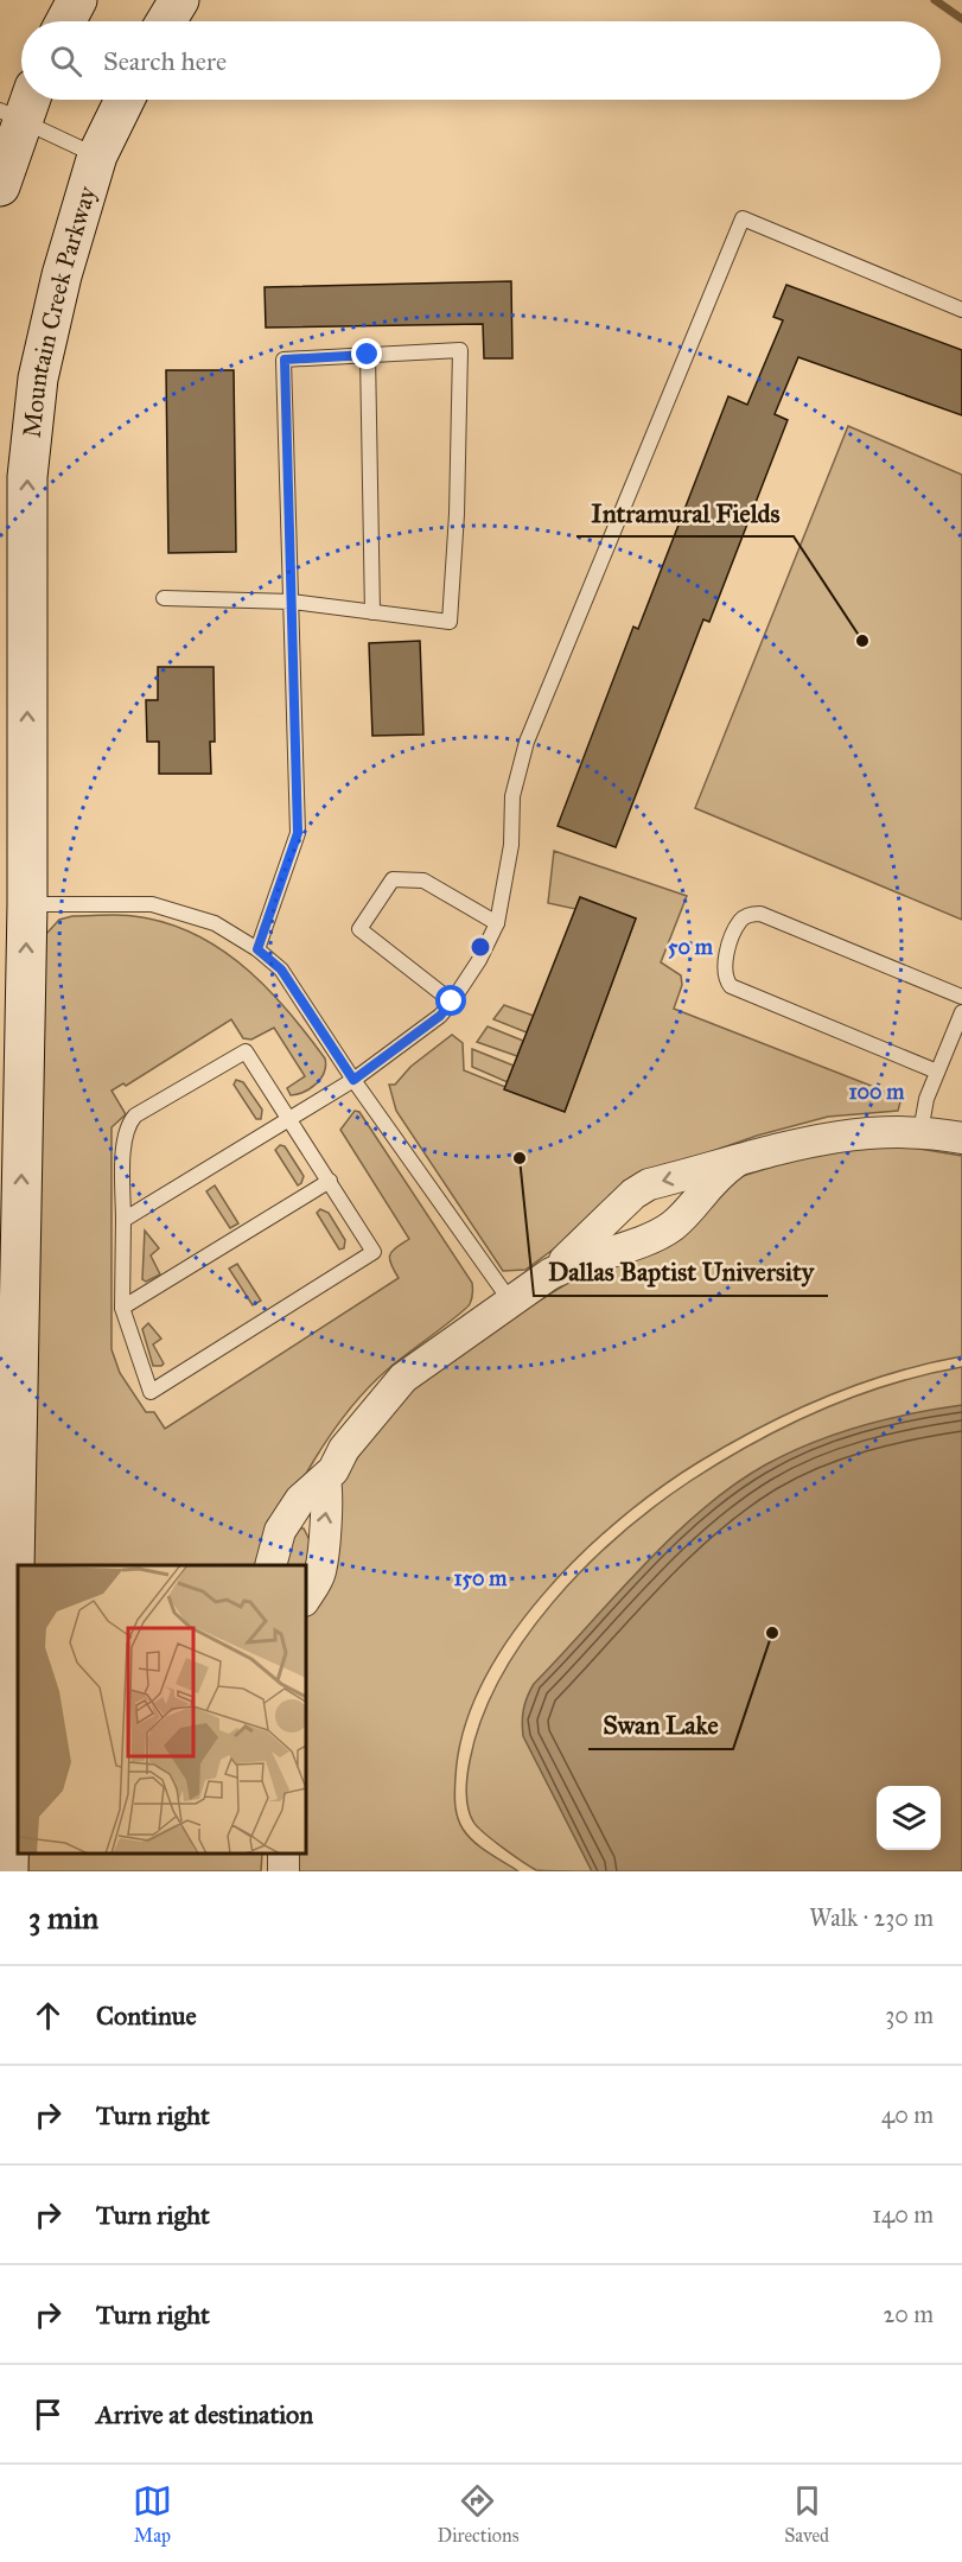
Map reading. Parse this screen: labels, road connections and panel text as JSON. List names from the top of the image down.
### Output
{
  "streets": {
    "main road": ["Mountain Creek Parkway"]
  },
  "one_way": ["Mountain Creek Parkway"],
  "places": ["Intramural Fields", "Dallas Baptist University", "Swan Lake"],
  "page": {
    "search": "Search here",
    "heading": ["3 min", "Walk · 230 m"],
    "list": [
      ["Continue", "30 m"],
      ["Turn right", "40 m"],
      ["Turn right", "140 m"],
      ["Turn right", "20 m"],
      "Arrive at destination"
    ],
    "nav": ["Map", "Directions", "Saved"]
  },
  "rings": ["50 m", "100 m", "150 m"]
}
